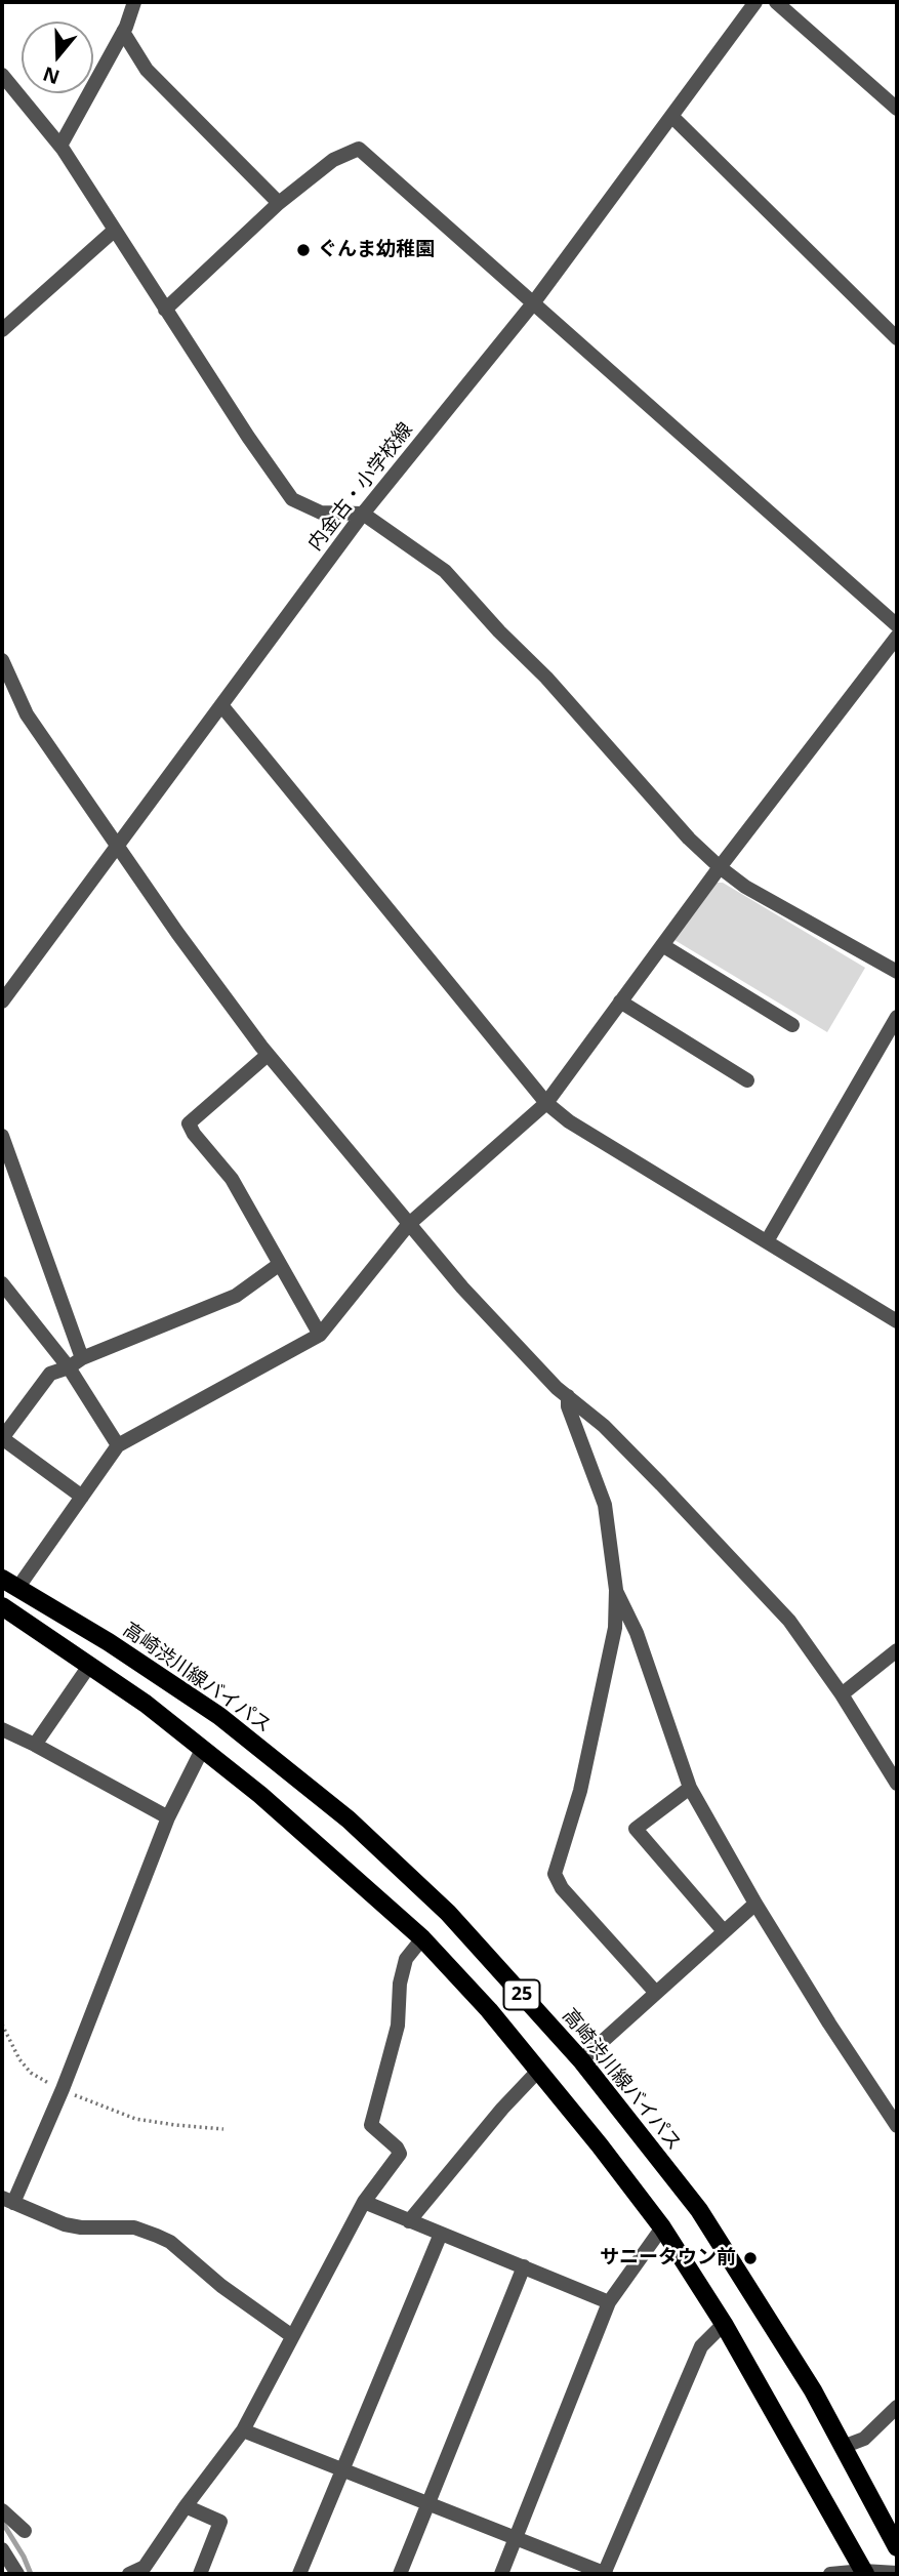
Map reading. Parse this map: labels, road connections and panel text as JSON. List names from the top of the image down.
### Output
{
  "streets": {
    "main road": ["高崎渋川線バイパス", "25"],
    "street": ["内金古・小学校線"]
  },
  "places": ["ぐんま幼稚園", "サニータウン前"],
  "north": "bottom"
}
